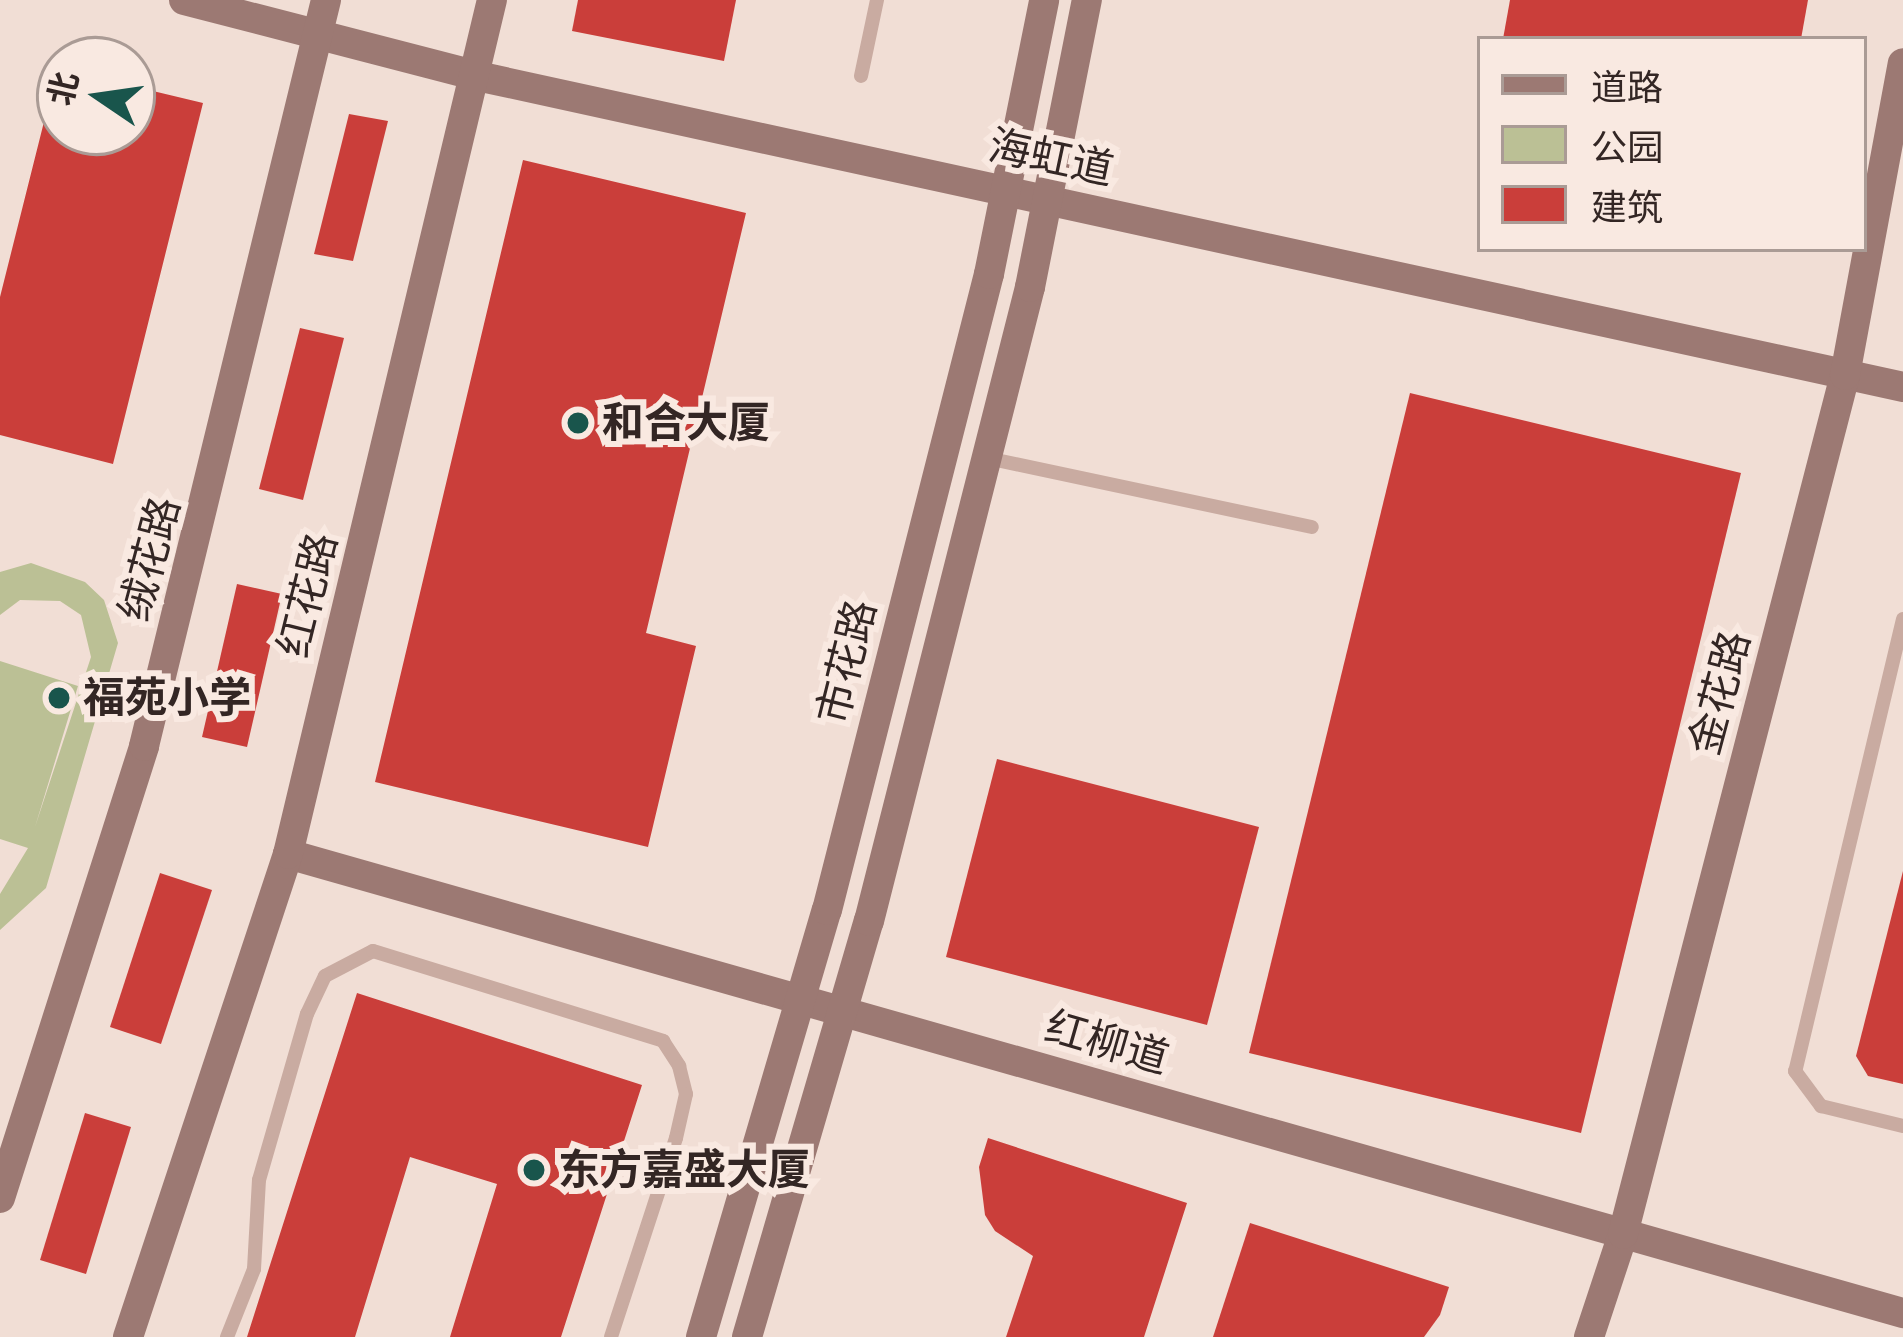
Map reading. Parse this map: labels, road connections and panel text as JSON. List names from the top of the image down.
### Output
{
  "streets": {
    "street": [
      "海虹道",
      "绒花路",
      "红花路",
      "市花路",
      "金花路",
      "红柳道"
    ]
  },
  "crossings": [
    ["海虹道", "绒花路"],
    ["海虹道", "红花路"],
    ["海虹道", "市花路"],
    ["海虹道", "金花路"],
    ["红花路", "红柳道"],
    ["市花路", "红柳道"],
    ["金花路", "红柳道"]
  ],
  "places": ["和合大厦", "福苑小学", "东方嘉盛大厦"],
  "legend": ["道路", "公园", "建筑"],
  "north": "left"
}
